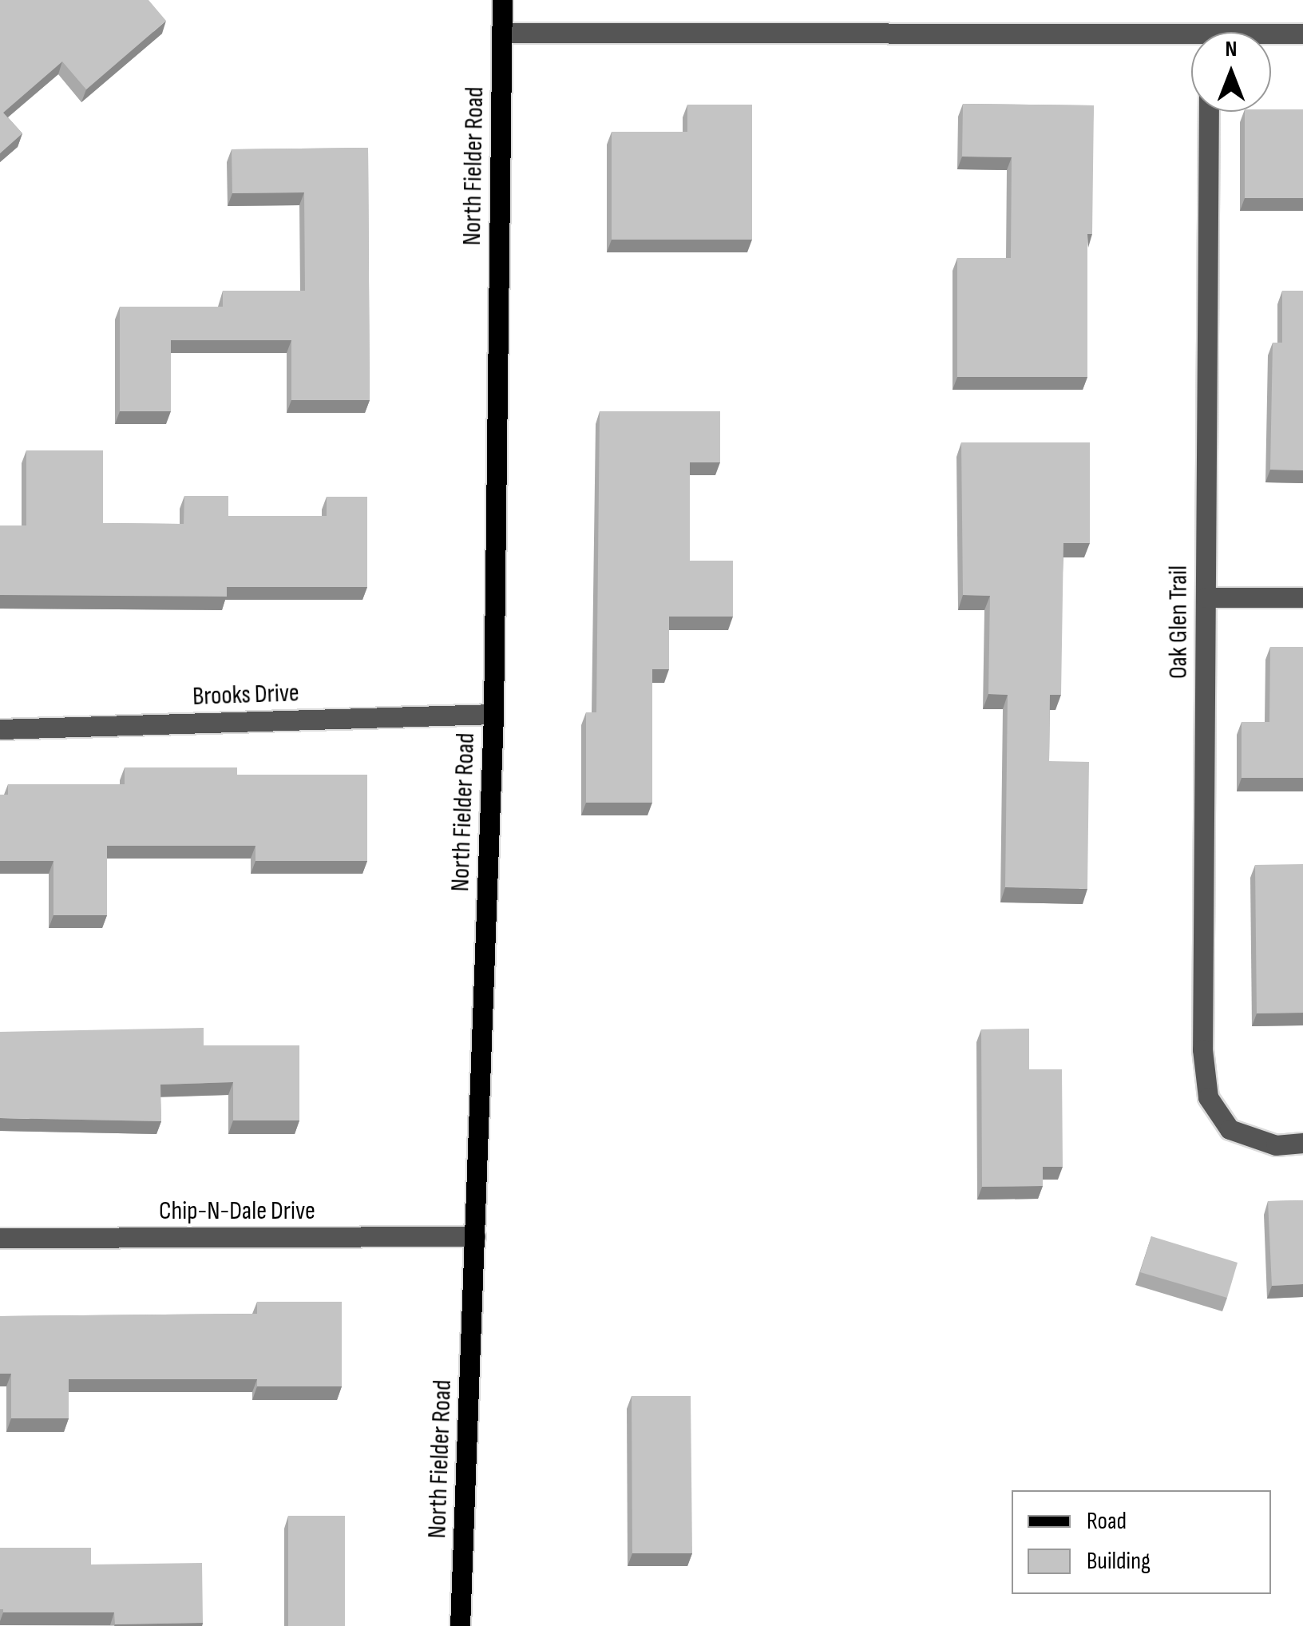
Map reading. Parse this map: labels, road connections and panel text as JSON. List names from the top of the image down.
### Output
{
  "streets": {
    "main road": ["North Fielder Road"],
    "street": ["Oak Glen Trail", "Brooks Drive", "Chip-N-Dale Drive"]
  },
  "crossings": [
    ["North Fielder Road", "Brooks Drive"],
    ["North Fielder Road", "Chip-N-Dale Drive"]
  ],
  "legend": ["Road", "Building"],
  "north": "top"
}
